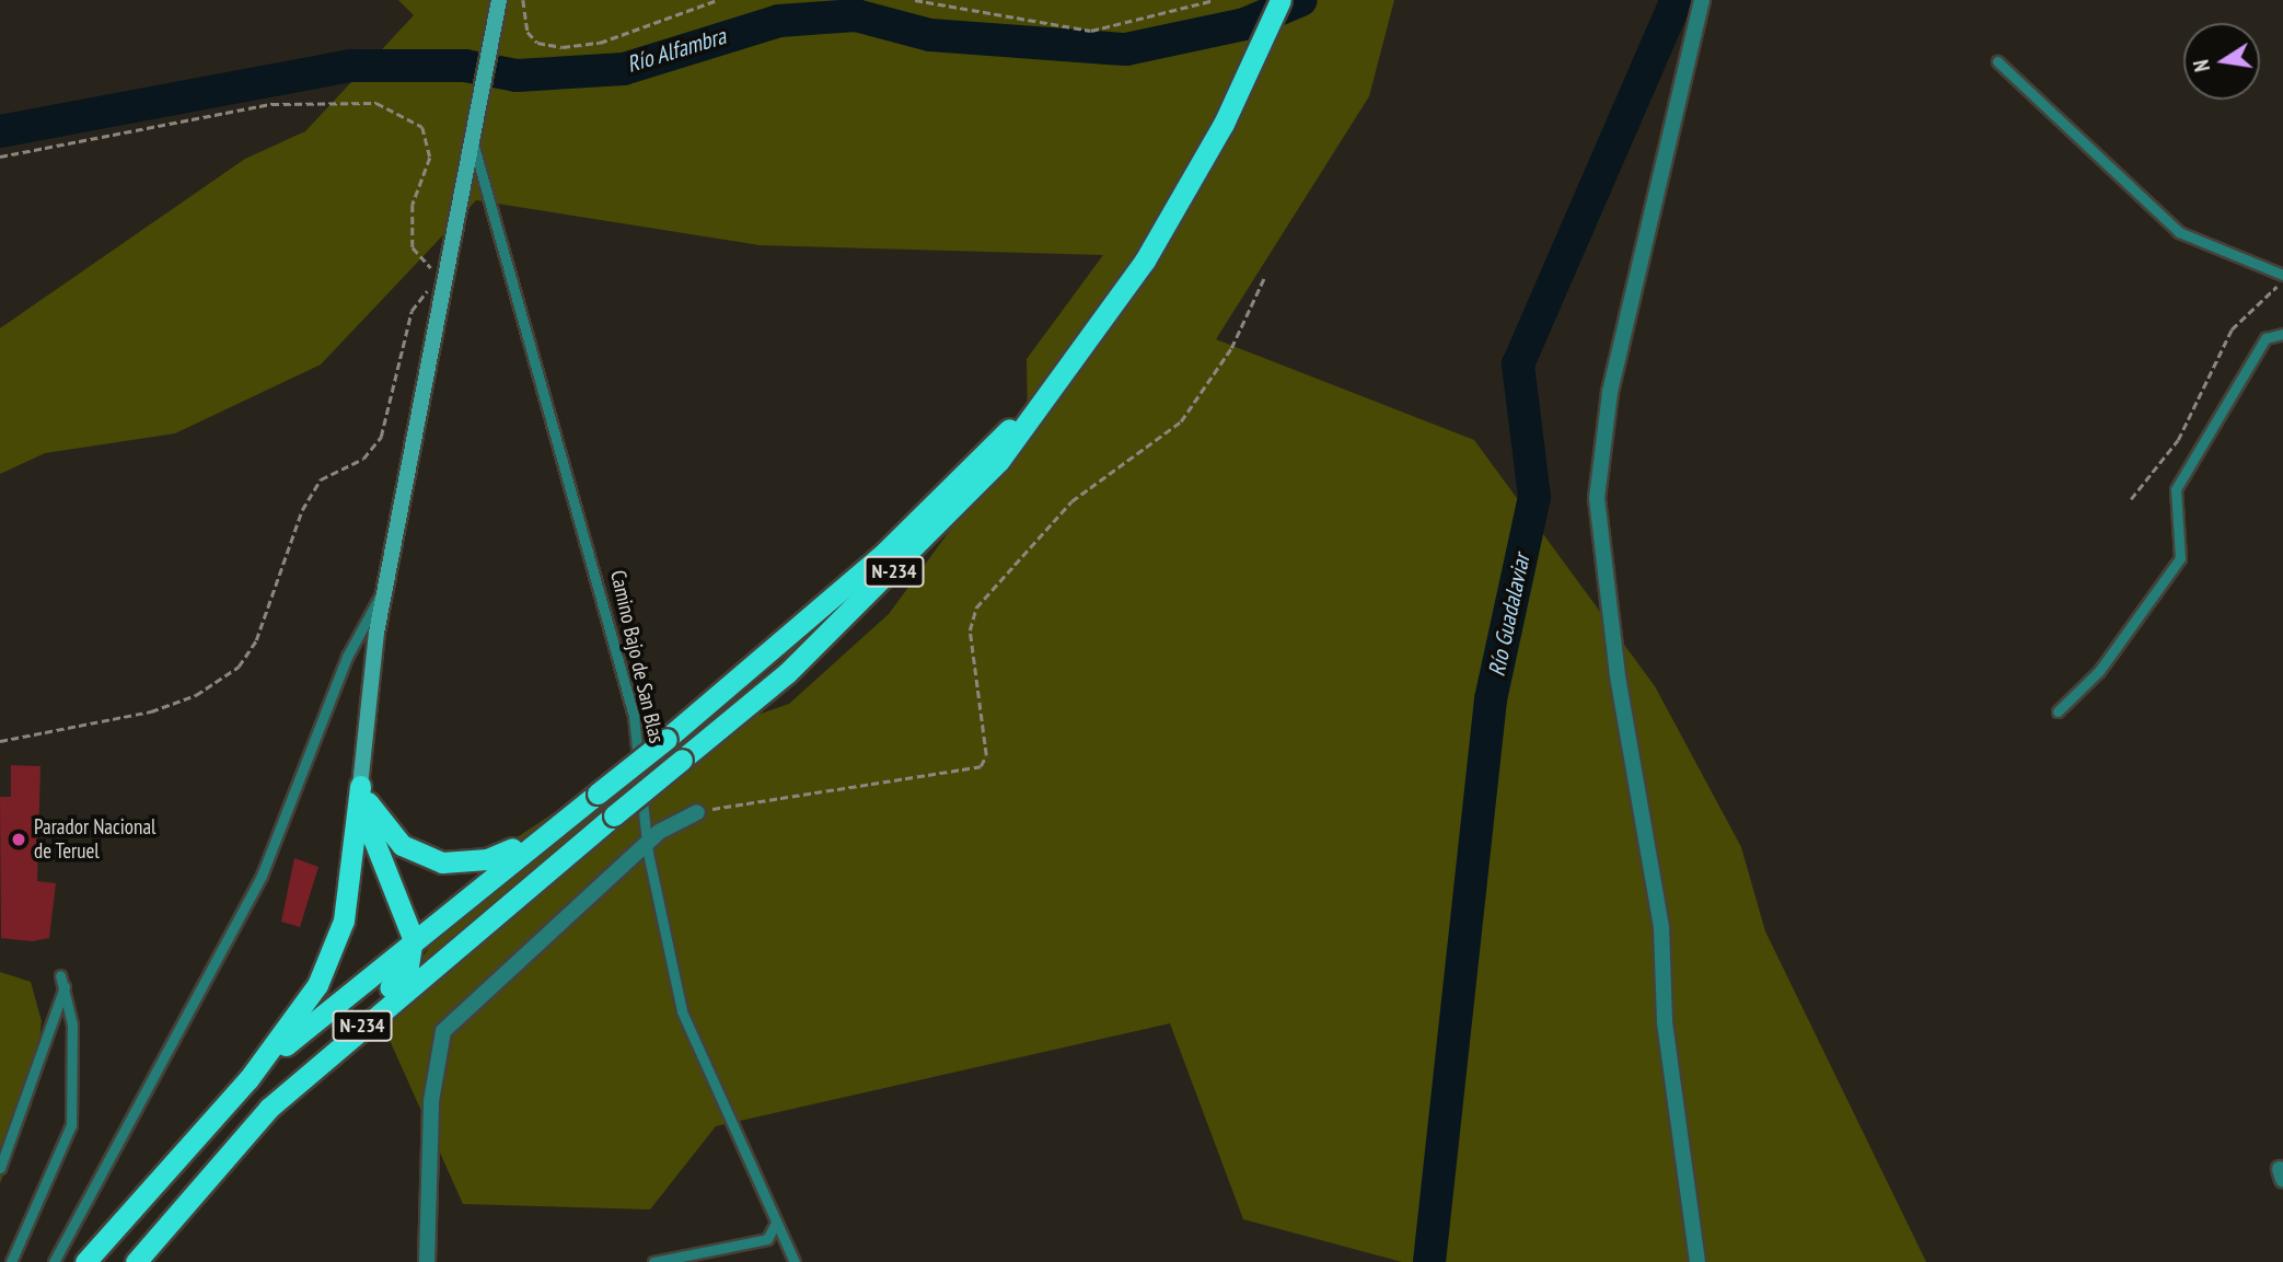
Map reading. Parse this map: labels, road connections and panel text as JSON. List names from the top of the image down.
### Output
{
  "streets": {
    "highway": ["N-234"],
    "lane": ["Camino Bajo de San Blas"]
  },
  "water": ["Río Alfambra", "Río Guadalaviar"],
  "places": ["Parador Nacional de Teruel"],
  "north": "left"
}
